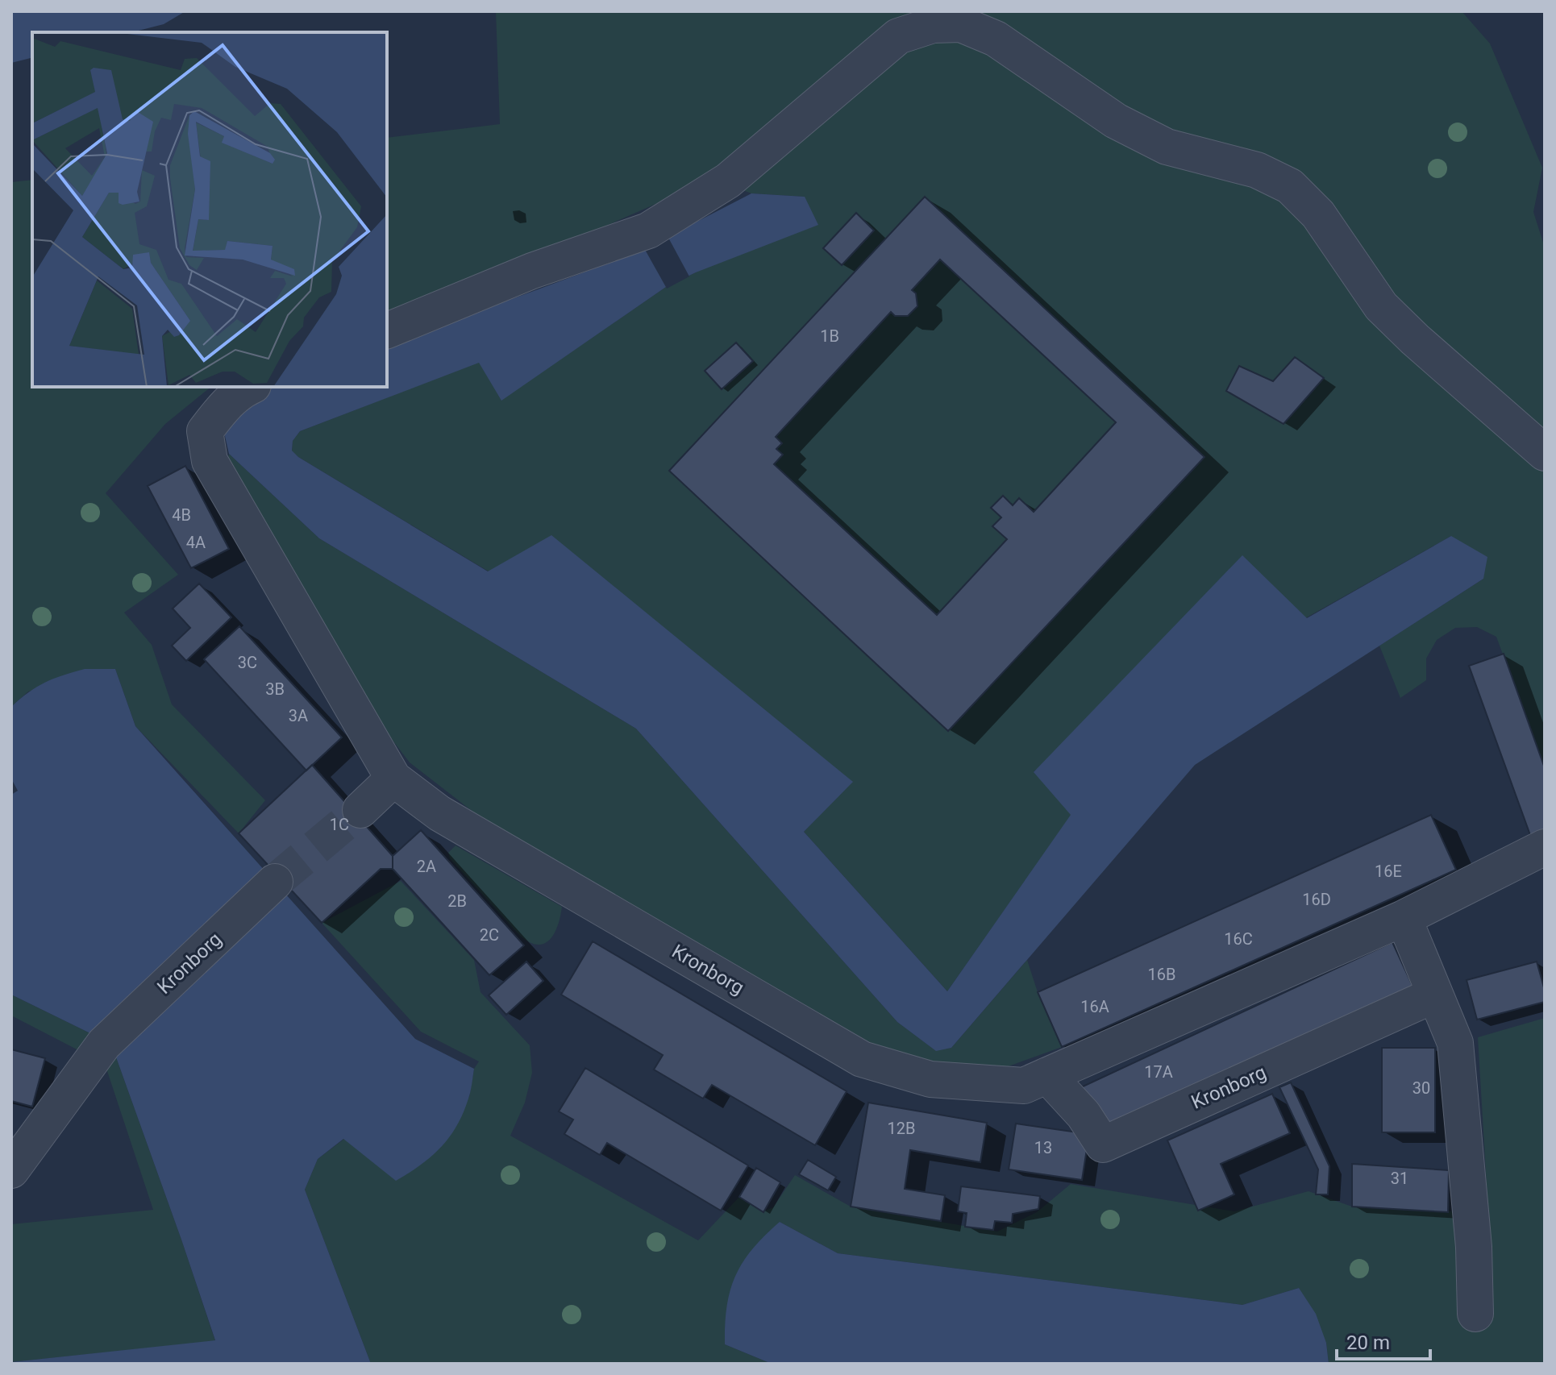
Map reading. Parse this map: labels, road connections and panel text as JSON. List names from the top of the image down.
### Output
{
  "streets": {
    "lane": ["Kronborg"]
  },
  "house_numbers": [
    "1B",
    "4B",
    "4A",
    "3C",
    "3B",
    "3A",
    "1C",
    "2A",
    "16E",
    "16D",
    "2B",
    "2C",
    "16C",
    "16B",
    "16A",
    "17A",
    "30",
    "12B",
    "13",
    "31"
  ],
  "scale_bar": "20 m"
}
